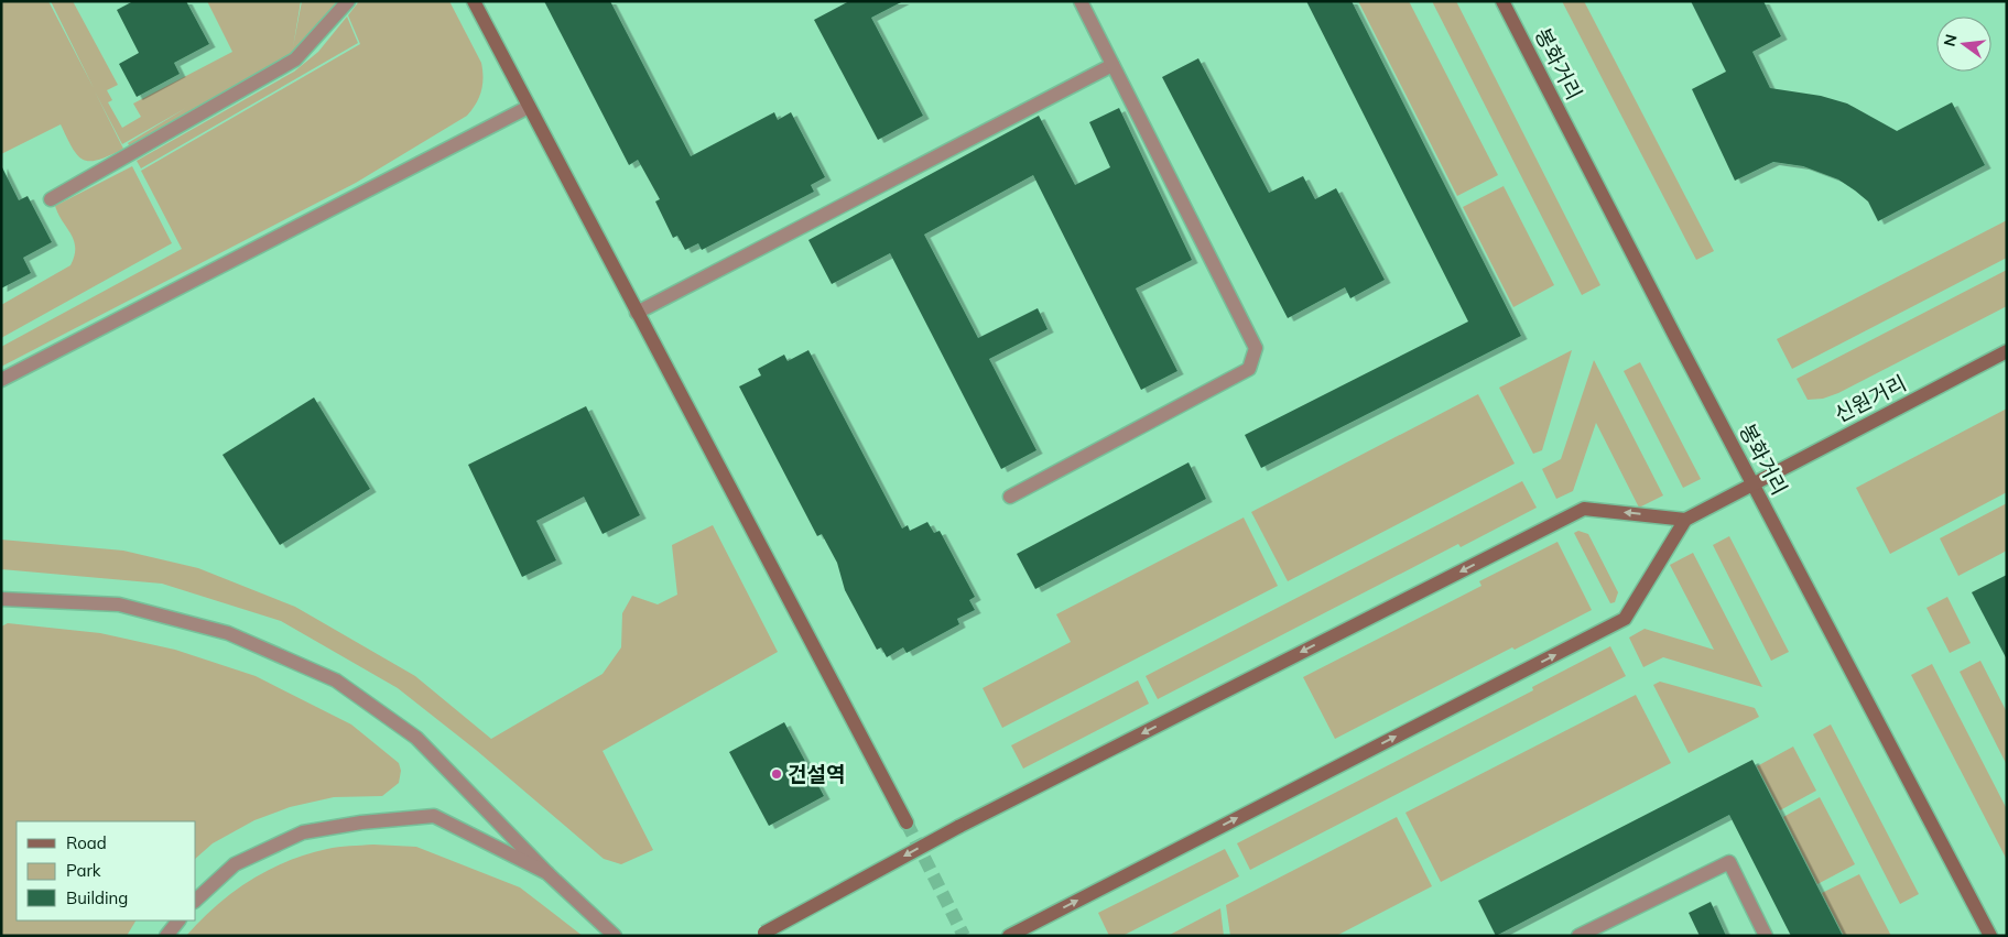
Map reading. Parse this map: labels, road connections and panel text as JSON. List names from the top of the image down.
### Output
{
  "streets": {
    "street": ["봉화거리", "신원거리"]
  },
  "crossings": [
    ["봉화거리", "신원거리"]
  ],
  "places": ["건설역"],
  "legend": ["Road", "Park", "Building"],
  "north": "left"
}
